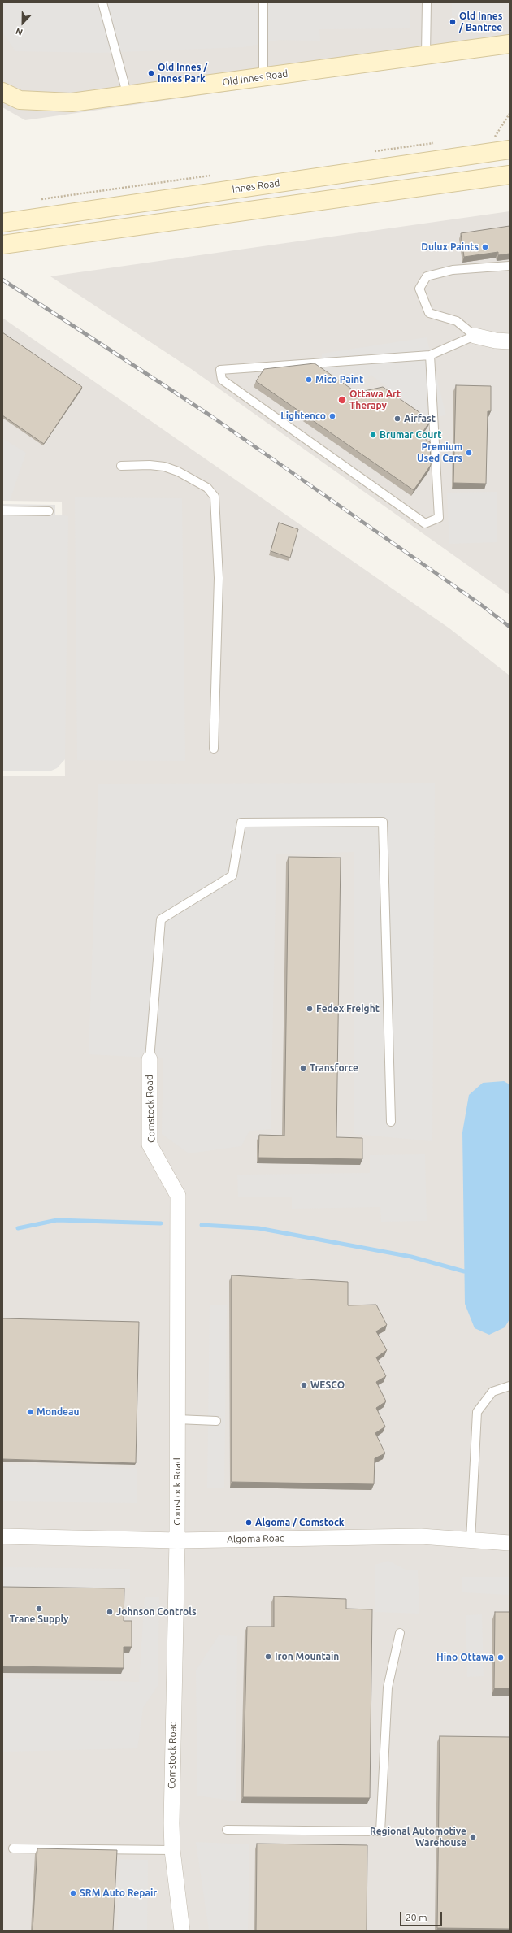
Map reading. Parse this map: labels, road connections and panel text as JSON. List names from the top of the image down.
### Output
{
  "streets": {
    "main road": ["Old Innes Road", "Innes Road"],
    "street": ["Comstock Road", "Algoma Road"]
  },
  "crossings": [
    ["Comstock Road", "Algoma Road"]
  ],
  "places": [
    "Old Innes / Bantree",
    "Old Innes / Innes Park",
    "Dulux Paints",
    "Mico Paint",
    "Ottawa Art Therapy",
    "Lightenco",
    "Airfast",
    "Brumar Court",
    "Premium Used Cars",
    "Fedex Freight",
    "Transforce",
    "WESCO",
    "Mondeau",
    "Algoma / Comstock",
    "Trane Supply",
    "Johnson Controls",
    "Iron Mountain",
    "Hino Ottawa",
    "Regional Automotive Warehouse",
    "SRM Auto Repair"
  ],
  "scale_bar": "20 m",
  "north": "bottom"
}
